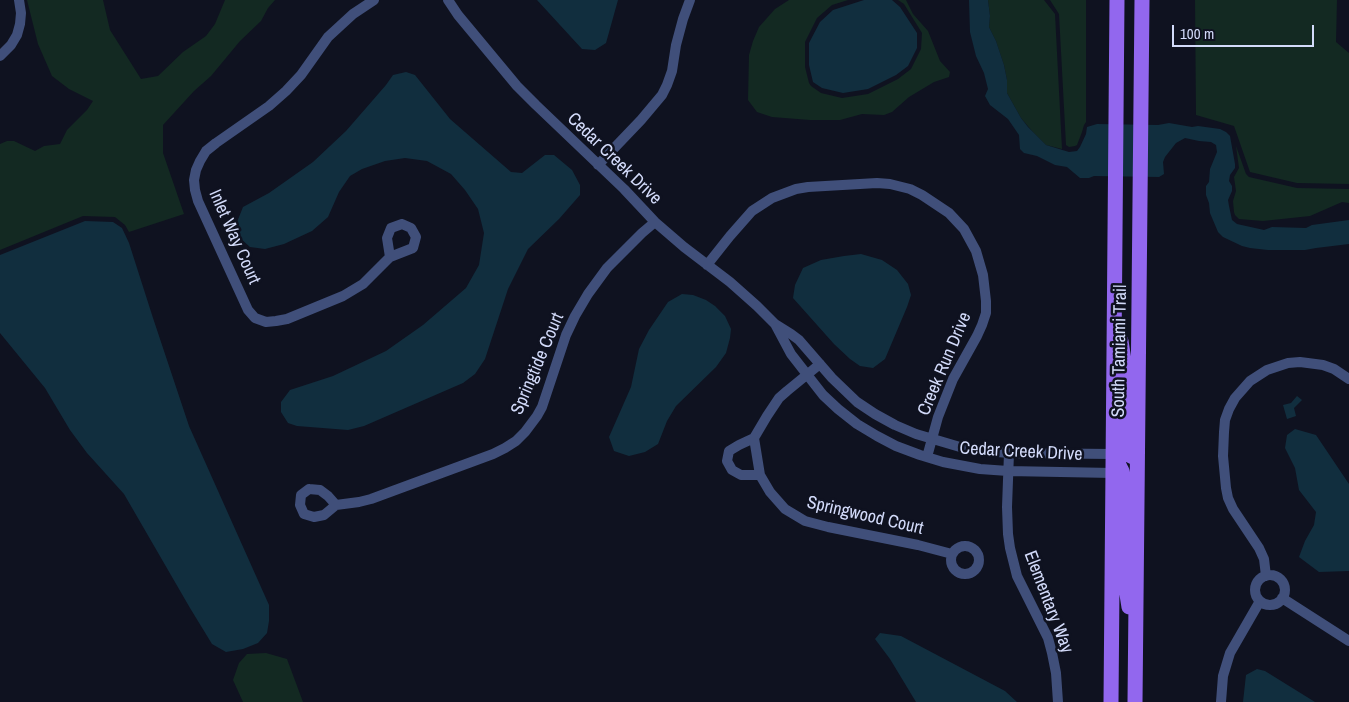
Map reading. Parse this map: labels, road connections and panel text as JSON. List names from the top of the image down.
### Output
{
  "streets": {
    "main road": ["South Tamiami Trail"],
    "street": [
      "Cedar Creek Drive",
      "Inlet Way Court",
      "Springtide Court",
      "Creek Run Drive",
      "Springwood Court",
      "Elementary Way"
    ]
  },
  "crossings": [
    ["Cedar Creek Drive", "South Tamiami Trail"],
    ["Cedar Creek Drive", "Springtide Court"],
    ["Cedar Creek Drive", "Creek Run Drive"],
    ["Cedar Creek Drive", "Elementary Way"]
  ],
  "scale_bar": "100 m"
}
